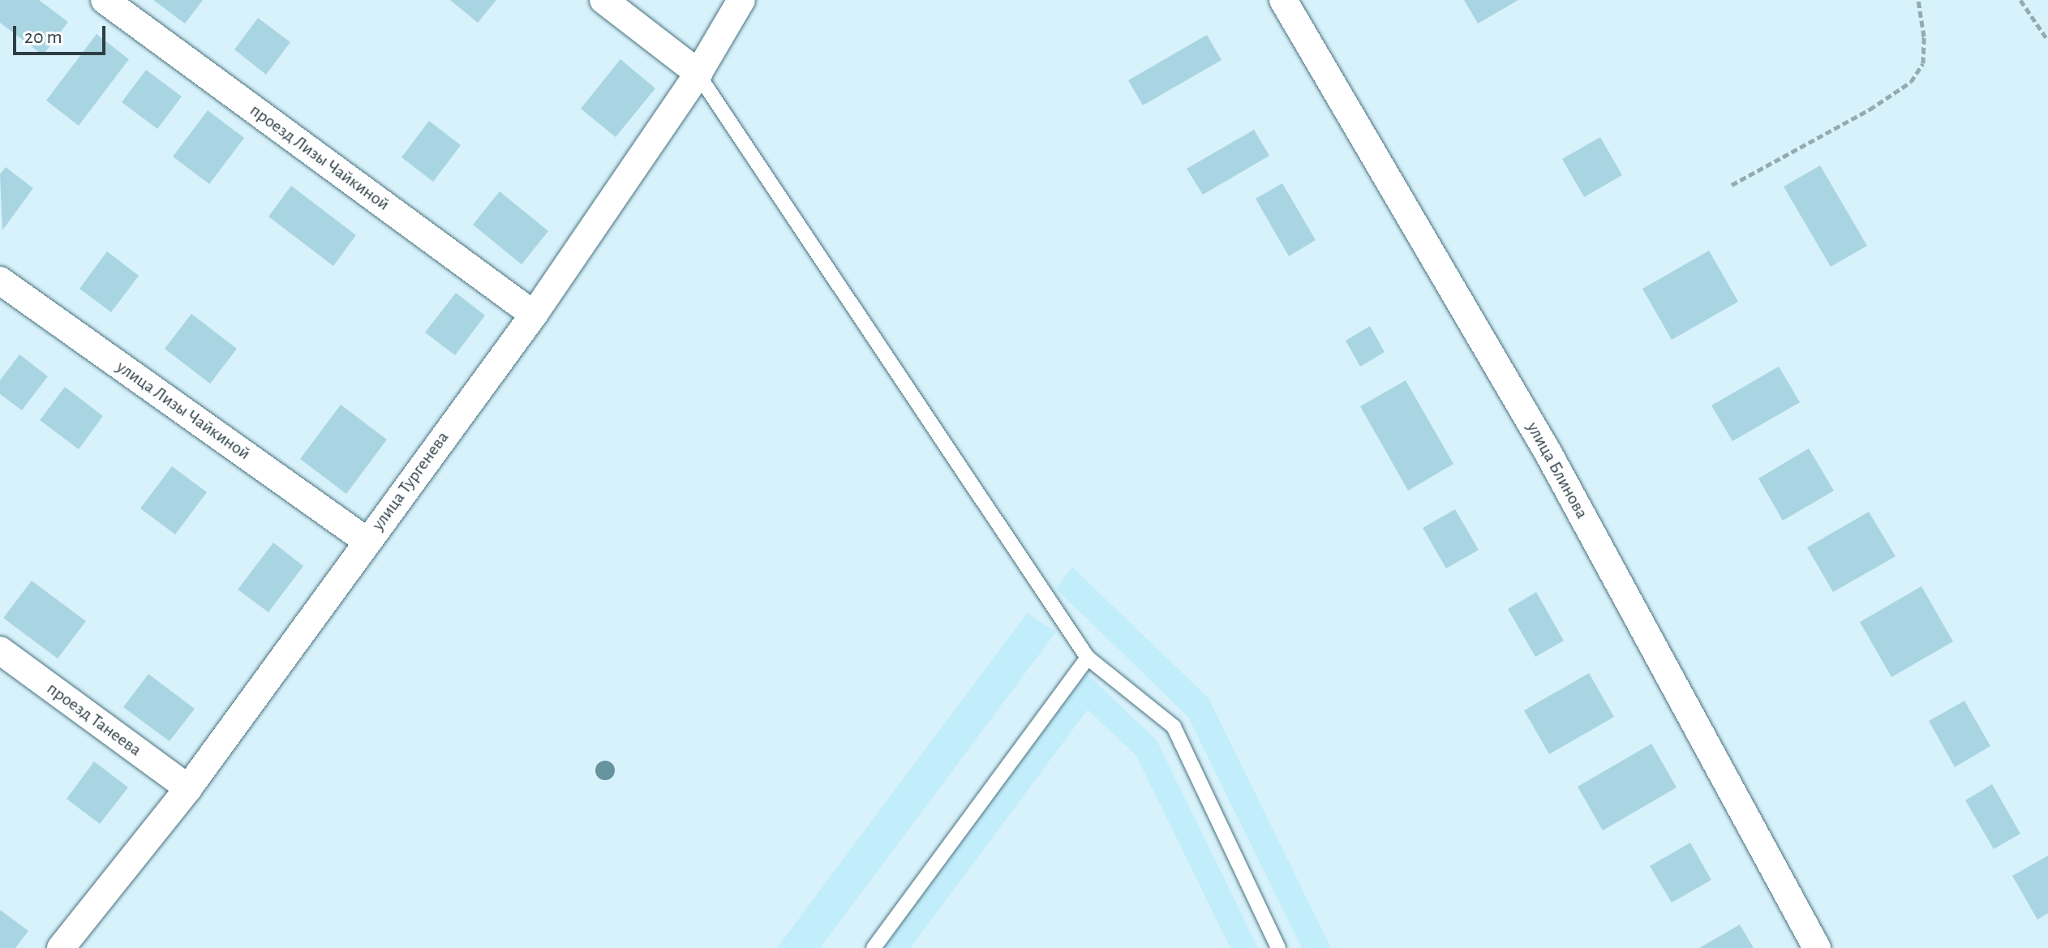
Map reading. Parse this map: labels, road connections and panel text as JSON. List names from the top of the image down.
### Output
{
  "streets": {
    "street": [
      "проезд Лизы Чайкиной",
      "улица Лизы Чайкиной",
      "улица Блинова",
      "улица Тургенева",
      "проезд Танеева"
    ]
  },
  "crossings": [
    ["проезд Лизы Чайкиной", "улица Тургенева"],
    ["улица Лизы Чайкиной", "улица Тургенева"],
    ["улица Тургенева", "проезд Танеева"]
  ],
  "scale_bar": "20 m"
}
